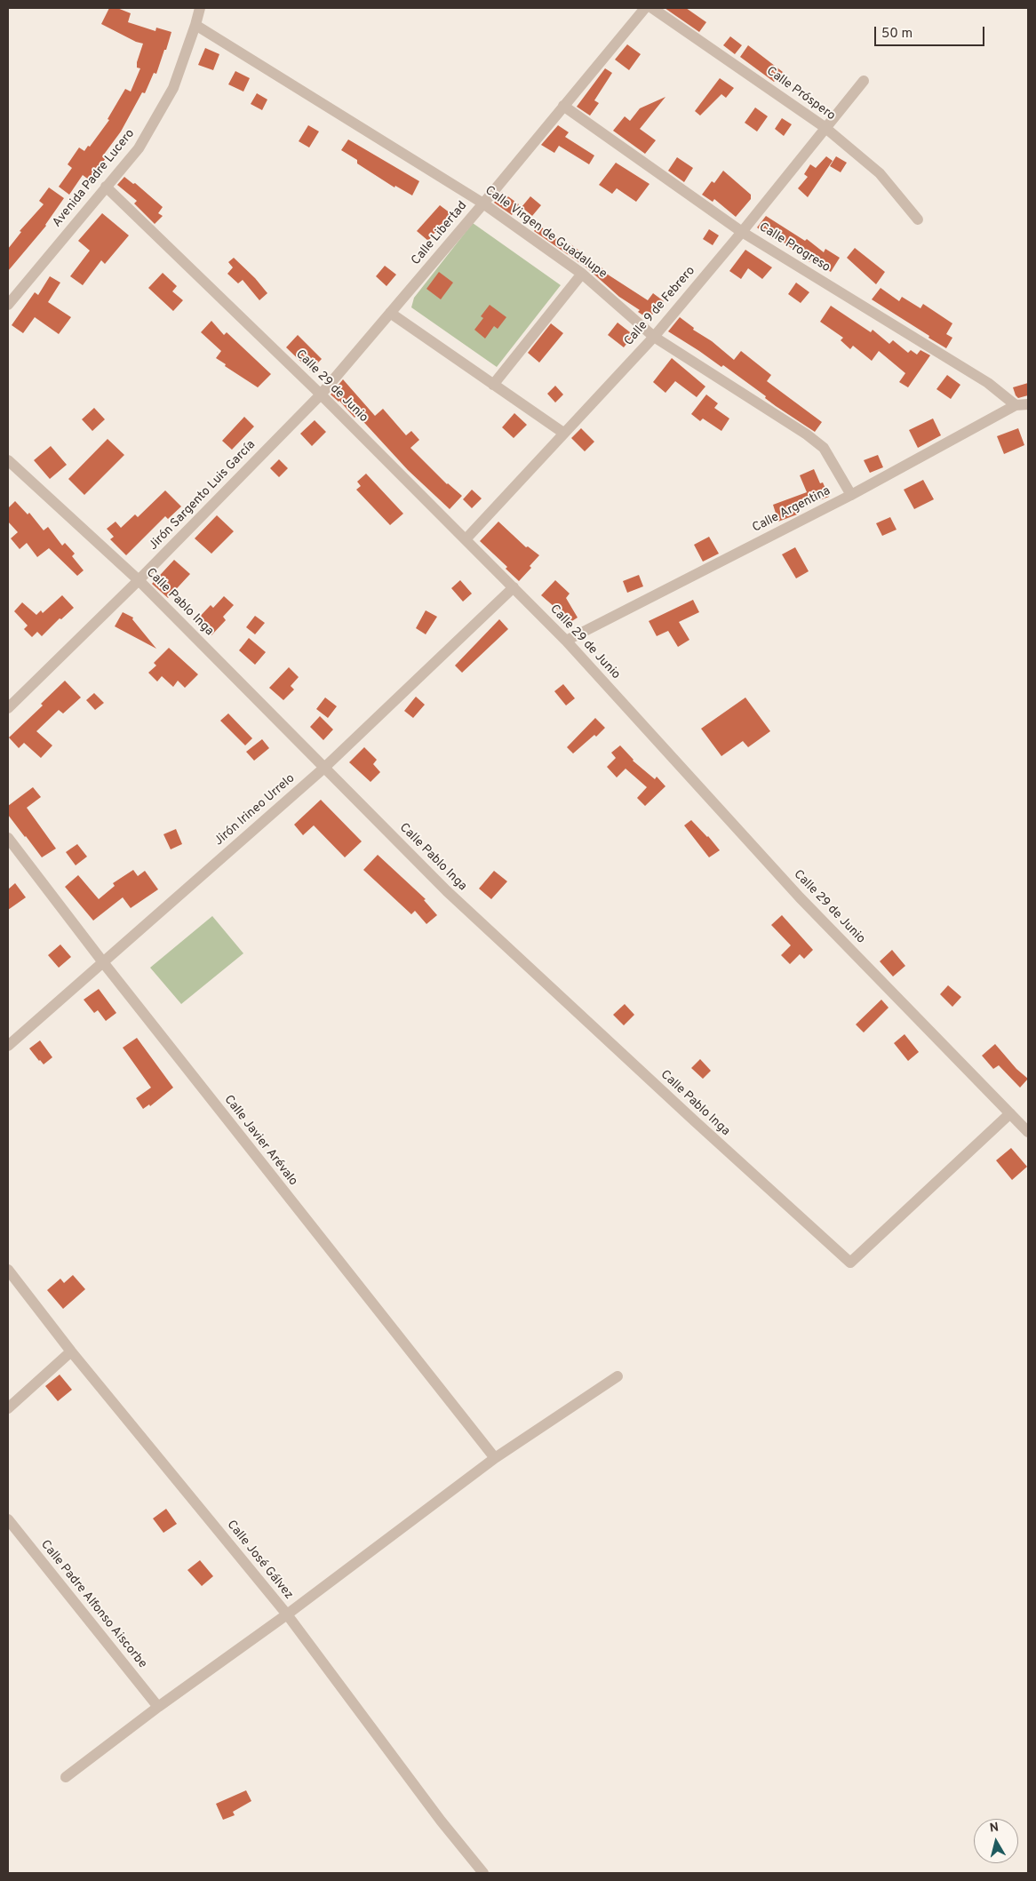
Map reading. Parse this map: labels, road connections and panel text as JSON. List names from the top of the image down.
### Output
{
  "streets": {
    "street": [
      "Calle Próspero",
      "Avenida Padre Lucero",
      "Calle Virgen de Guadalupe",
      "Calle Libertad",
      "Calle Progreso",
      "Calle 9 de Febrero",
      "Calle 29 de Junio",
      "Jirón Sargento Luis García",
      "Calle Argentina",
      "Calle Pablo Inga",
      "Jirón Irineo Urrelo",
      "Calle Javier Arévalo",
      "Calle José Gálvez",
      "Calle Padre Alfonso Aiscorbe"
    ]
  },
  "crossings": [
    ["Calle Próspero", "Calle 9 de Febrero"],
    ["Avenida Padre Lucero", "Calle Virgen de Guadalupe"],
    ["Avenida Padre Lucero", "Calle 29 de Junio"],
    ["Calle Virgen de Guadalupe", "Calle Libertad"],
    ["Calle Virgen de Guadalupe", "Calle 9 de Febrero"],
    ["Calle Virgen de Guadalupe", "Calle Argentina"],
    ["Calle Libertad", "Calle Progreso"],
    ["Calle Libertad", "Calle 29 de Junio"],
    ["Calle Libertad", "Jirón Sargento Luis García"],
    ["Calle Progreso", "Calle 9 de Febrero"],
    ["Calle Progreso", "Calle Argentina"],
    ["Calle 9 de Febrero", "Calle 29 de Junio"],
    ["Calle 29 de Junio", "Jirón Sargento Luis García"],
    ["Calle 29 de Junio", "Calle Argentina"],
    ["Calle 29 de Junio", "Calle Pablo Inga"],
    ["Calle 29 de Junio", "Jirón Irineo Urrelo"],
    ["Jirón Sargento Luis García", "Calle Pablo Inga"],
    ["Calle Pablo Inga", "Jirón Irineo Urrelo"],
    ["Jirón Irineo Urrelo", "Calle Javier Arévalo"]
  ],
  "scale_bar": "50 m",
  "north": "top"
}
